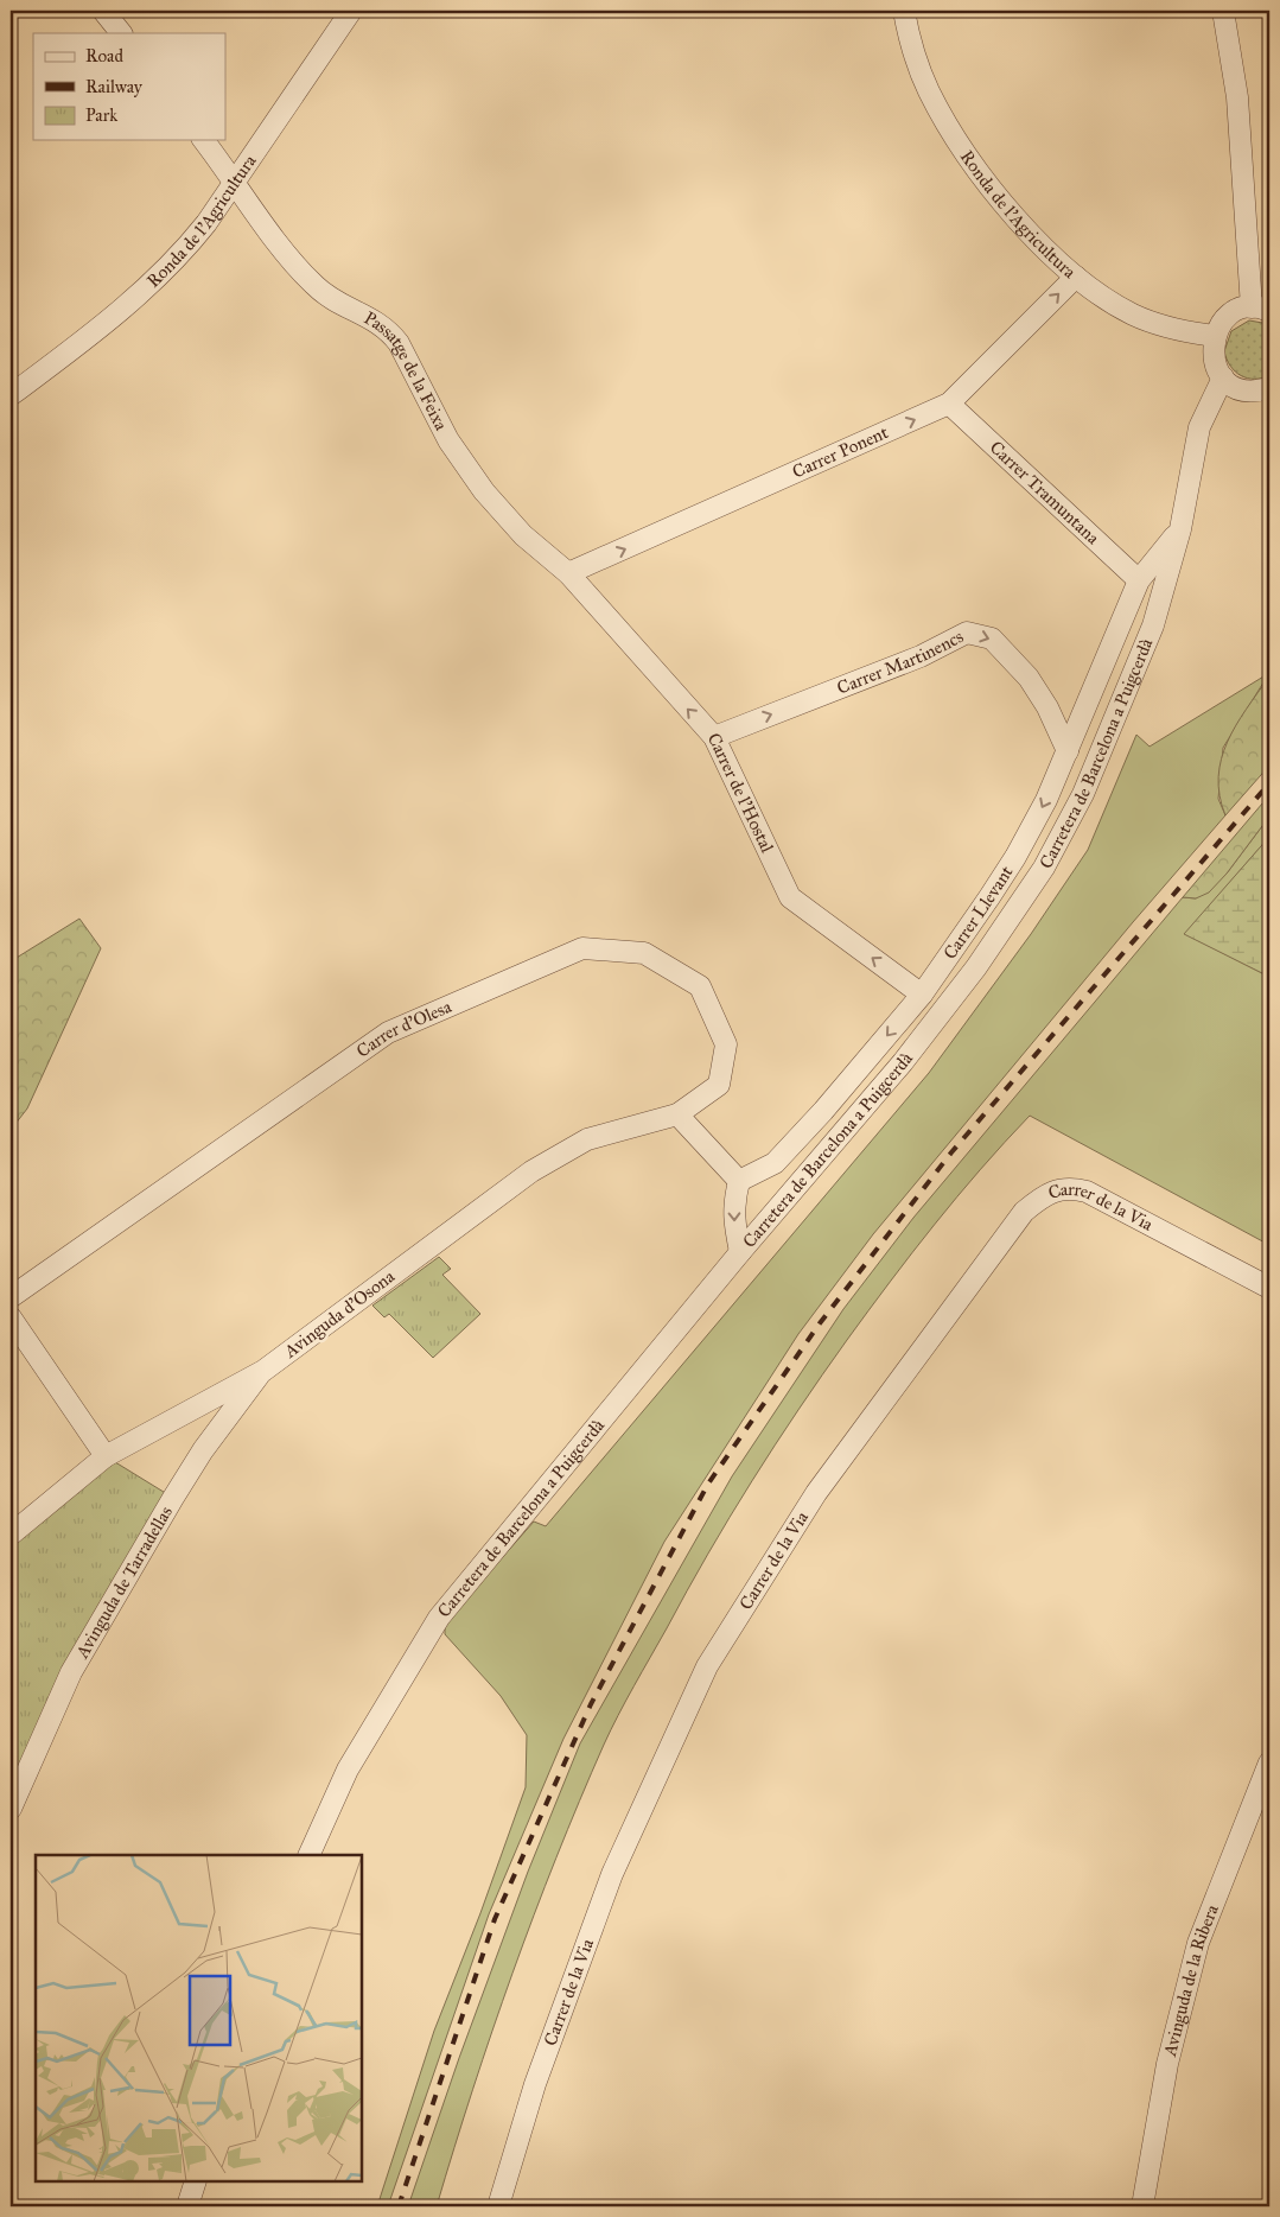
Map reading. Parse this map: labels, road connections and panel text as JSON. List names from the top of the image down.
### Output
{
  "streets": {
    "street": [
      "Ronda de l'Agricultura",
      "Passatge de la Feixa",
      "Carrer Ponent",
      "Carrer Tramuntana",
      "Carrer Martinencs",
      "Carretera de Barcelona a Puigcerdà",
      "Carrer de l'Hostal",
      "Carrer Llevant",
      "Carrer d'Olesa",
      "Carrer de la Via",
      "Avinguda d'Osona",
      "Avinguda de Tarradellas",
      "Avinguda de la Ribera"
    ]
  },
  "crossings": [
    ["Ronda de l'Agricultura", "Passatge de la Feixa"],
    ["Ronda de l'Agricultura", "Carrer Ponent"],
    ["Passatge de la Feixa", "Carrer Ponent"],
    ["Passatge de la Feixa", "Carrer de l'Hostal"],
    ["Carrer Ponent", "Carrer Tramuntana"],
    ["Carrer Ponent", "Carrer de l'Hostal"],
    ["Carrer Tramuntana", "Carrer Llevant"],
    ["Carrer Martinencs", "Carrer de l'Hostal"],
    ["Carrer Martinencs", "Carrer Llevant"],
    ["Carretera de Barcelona a Puigcerdà", "Carrer Llevant"],
    ["Carrer de l'Hostal", "Carrer Llevant"],
    ["Carrer d'Olesa", "Avinguda d'Osona"],
    ["Avinguda d'Osona", "Avinguda de Tarradellas"]
  ],
  "one_way": [
    "Carrer Ponent",
    "Carrer Martinencs",
    "Carrer de l'Hostal",
    "Carrer Llevant"
  ],
  "legend": ["Road", "Railway", "Park"]
}
